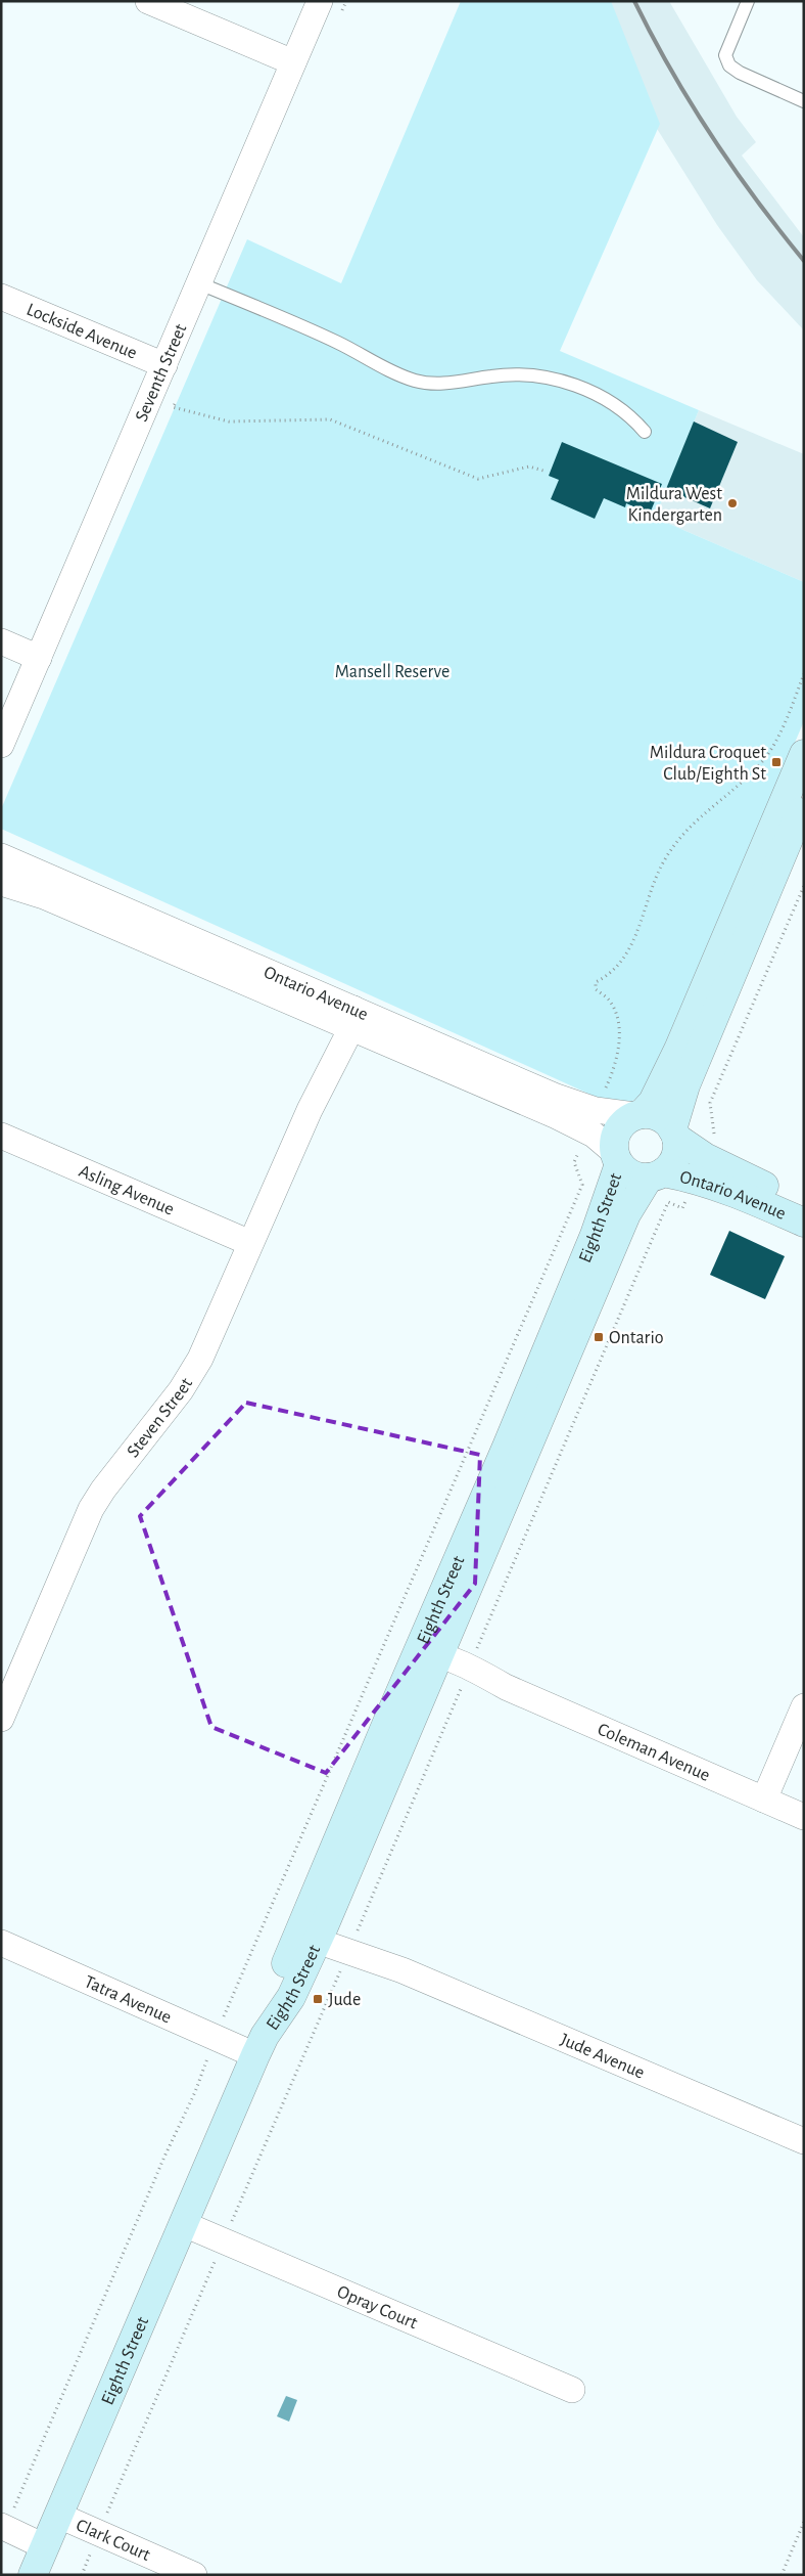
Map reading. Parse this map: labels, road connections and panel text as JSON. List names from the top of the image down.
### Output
{
  "streets": {
    "street": [
      "Lockside Avenue",
      "Seventh Street",
      "Ontario Avenue",
      "Asling Avenue",
      "Eighth Street",
      "Steven Street",
      "Coleman Avenue",
      "Tatra Avenue",
      "Jude Avenue",
      "Opray Court",
      "Clark Court"
    ]
  },
  "crossings": [
    ["Lockside Avenue", "Seventh Street"],
    ["Ontario Avenue", "Eighth Street"],
    ["Ontario Avenue", "Steven Street"],
    ["Asling Avenue", "Steven Street"],
    ["Eighth Street", "Coleman Avenue"],
    ["Eighth Street", "Tatra Avenue"],
    ["Eighth Street", "Jude Avenue"],
    ["Eighth Street", "Opray Court"],
    ["Eighth Street", "Clark Court"]
  ],
  "parks": ["Mansell Reserve"],
  "places": {
    "other": ["Mildura West Kindergarten"],
    "transit": ["Mildura Croquet Club/Eighth St", "Ontario", "Jude"]
  }
}
